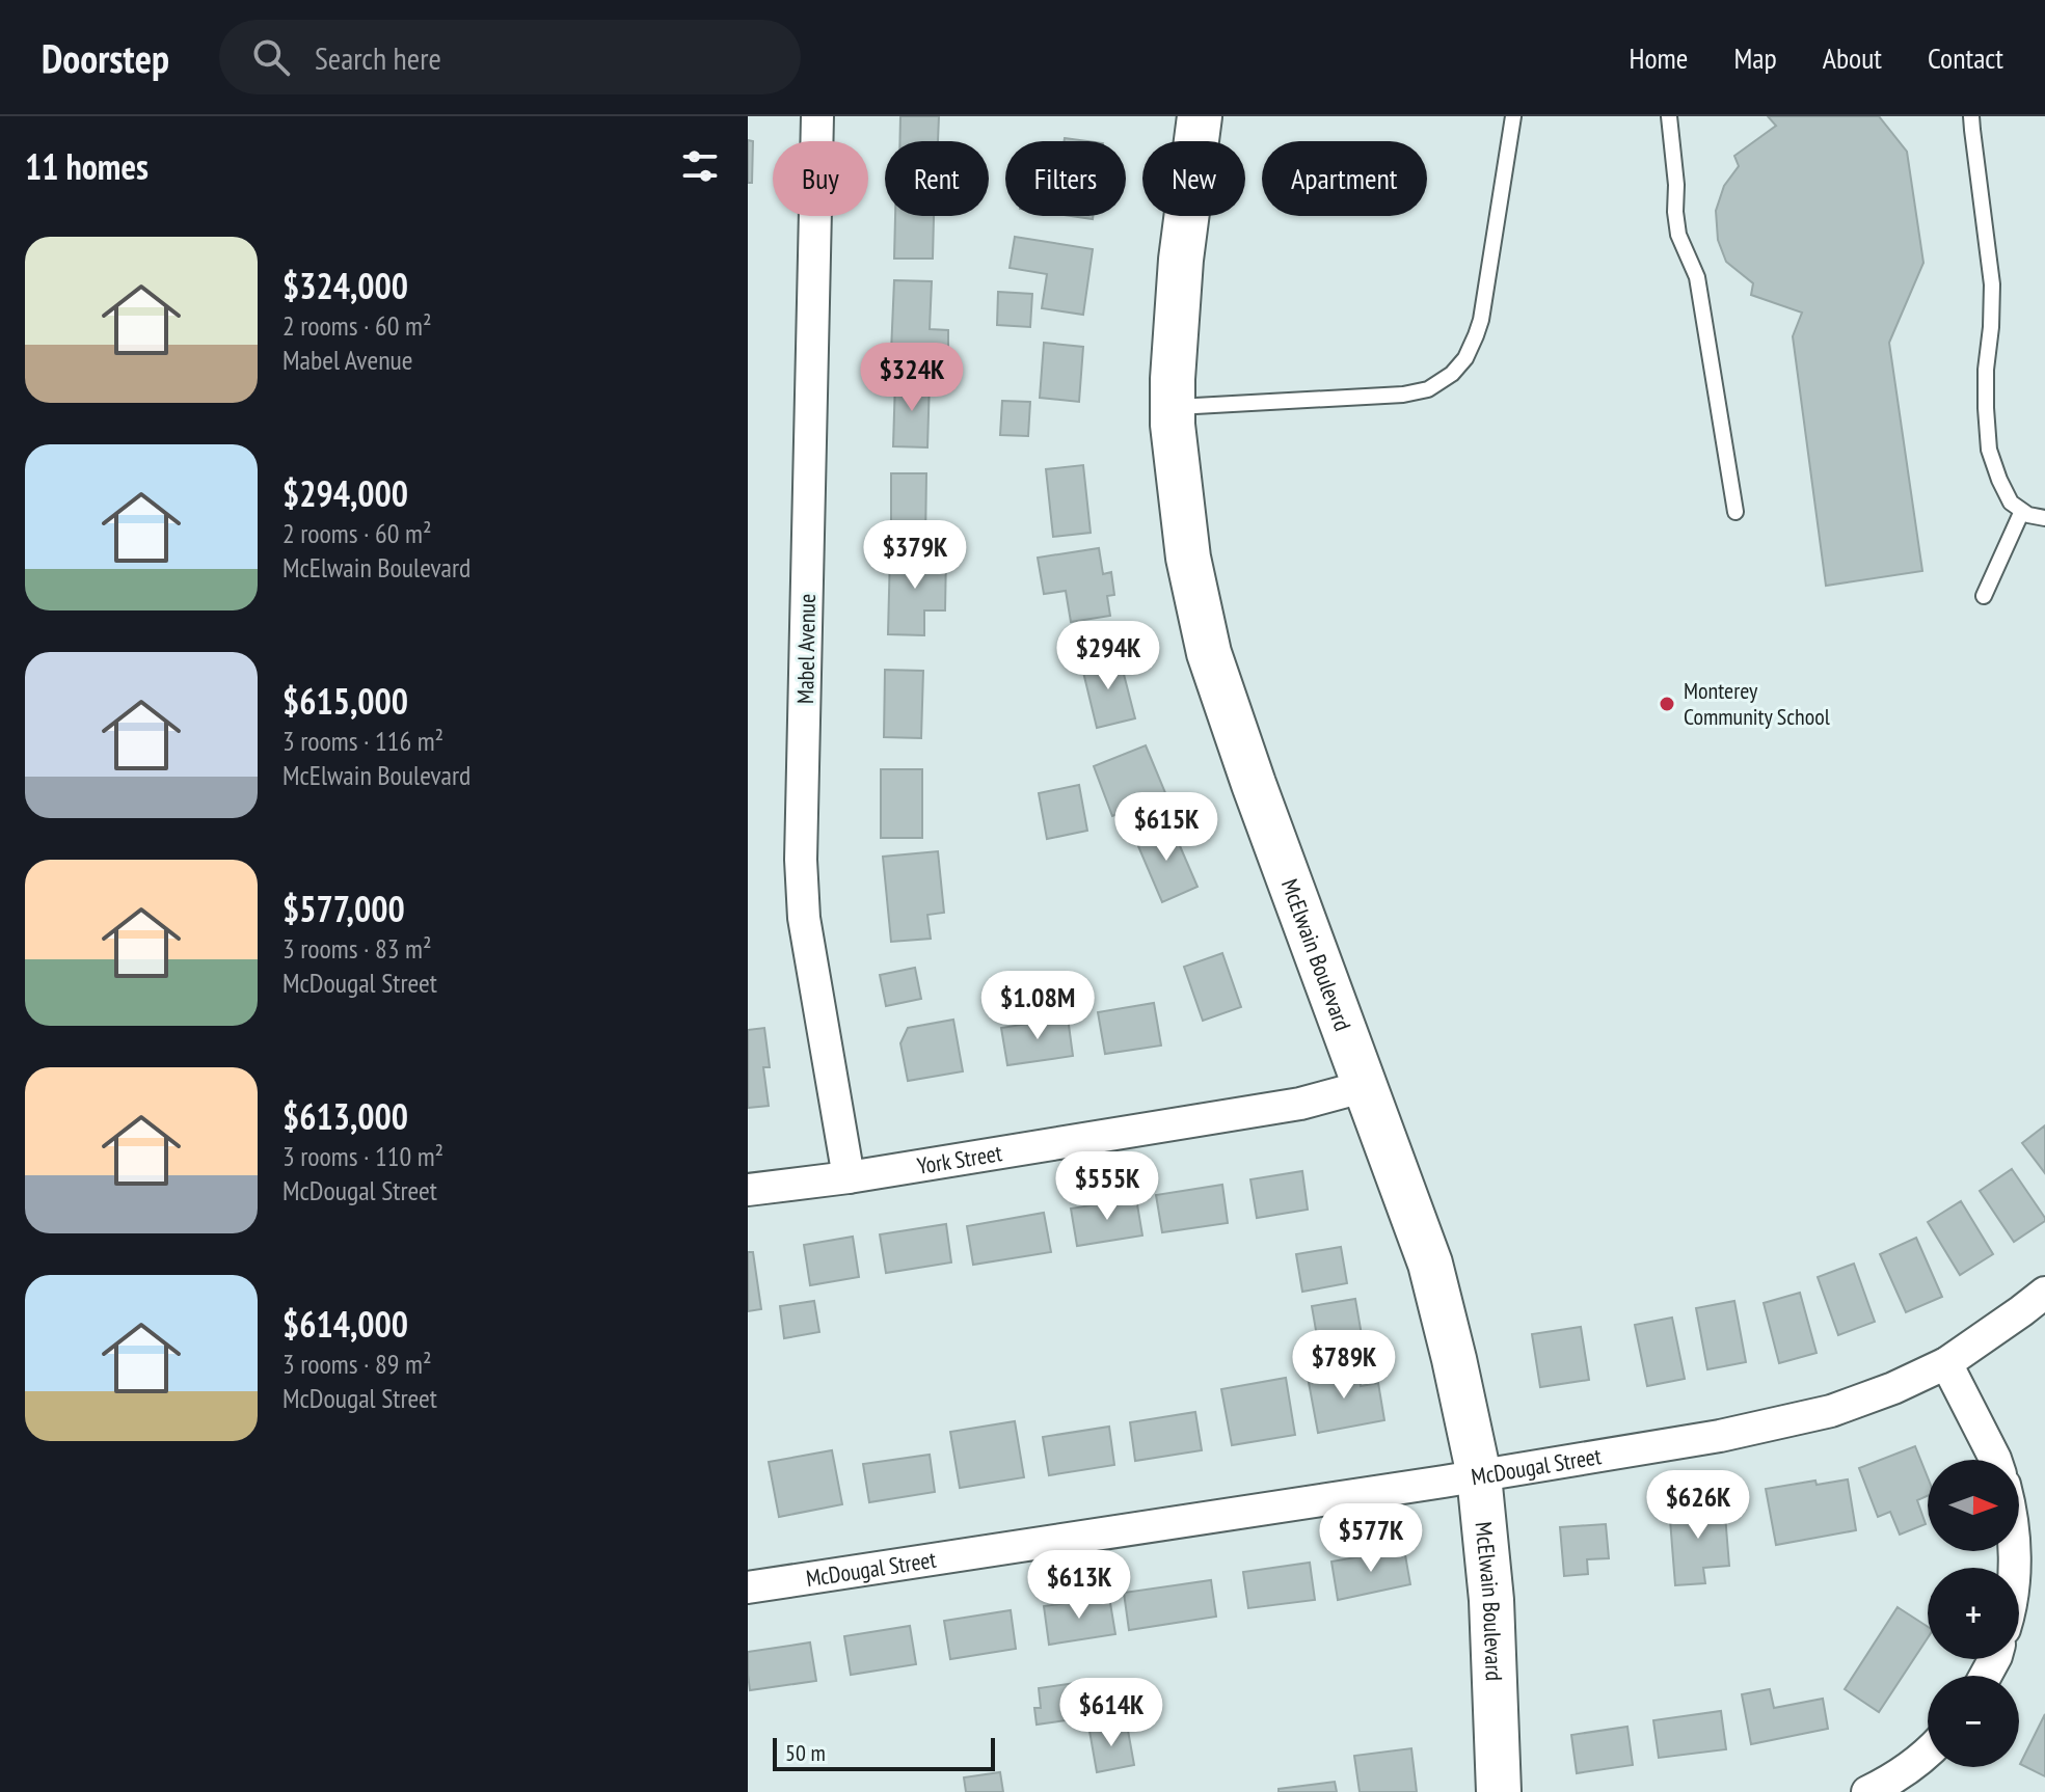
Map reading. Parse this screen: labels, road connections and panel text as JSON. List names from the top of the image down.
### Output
{
  "streets": {
    "street": [
      "Mabel Avenue",
      "McElwain Boulevard",
      "York Street",
      "McDougal Street"
    ]
  },
  "crossings": [
    ["Mabel Avenue", "York Street"],
    ["McElwain Boulevard", "York Street"],
    ["McElwain Boulevard", "McDougal Street"]
  ],
  "places": ["Monterey Community School"],
  "scale_bar": "50 m",
  "north": "right",
  "page": {
    "header": "Doorstep",
    "search": "Search here",
    "nav": [
      "Home",
      "Map",
      "About",
      "Contact"
    ],
    "heading": "11 homes",
    "chip": [
      "Buy",
      "Rent",
      "Filters",
      "New",
      "Apartment"
    ],
    "list": [
      {
        "name": "$324,000",
        "note": "2 rooms · 60 m² · Mabel Avenue"
      },
      {
        "name": "$294,000",
        "note": "2 rooms · 60 m² · McElwain Boulevard"
      },
      {
        "name": "$615,000",
        "note": "3 rooms · 116 m² · McElwain Boulevard"
      },
      {
        "name": "$577,000",
        "note": "3 rooms · 83 m² · McDougal Street"
      },
      {
        "name": "$613,000",
        "note": "3 rooms · 110 m² · McDougal Street"
      },
      {
        "name": "$614,000",
        "note": "3 rooms · 89 m² · McDougal Street"
      }
    ],
    "price": [
      "$324K",
      "$379K",
      "$294K",
      "$615K",
      "$1.08M",
      "$555K",
      "$789K",
      "$626K",
      "$577K",
      "$613K",
      "$614K"
    ],
    "map_buttons": ["+", "−"],
    "scale": "50 m"
  }
}
